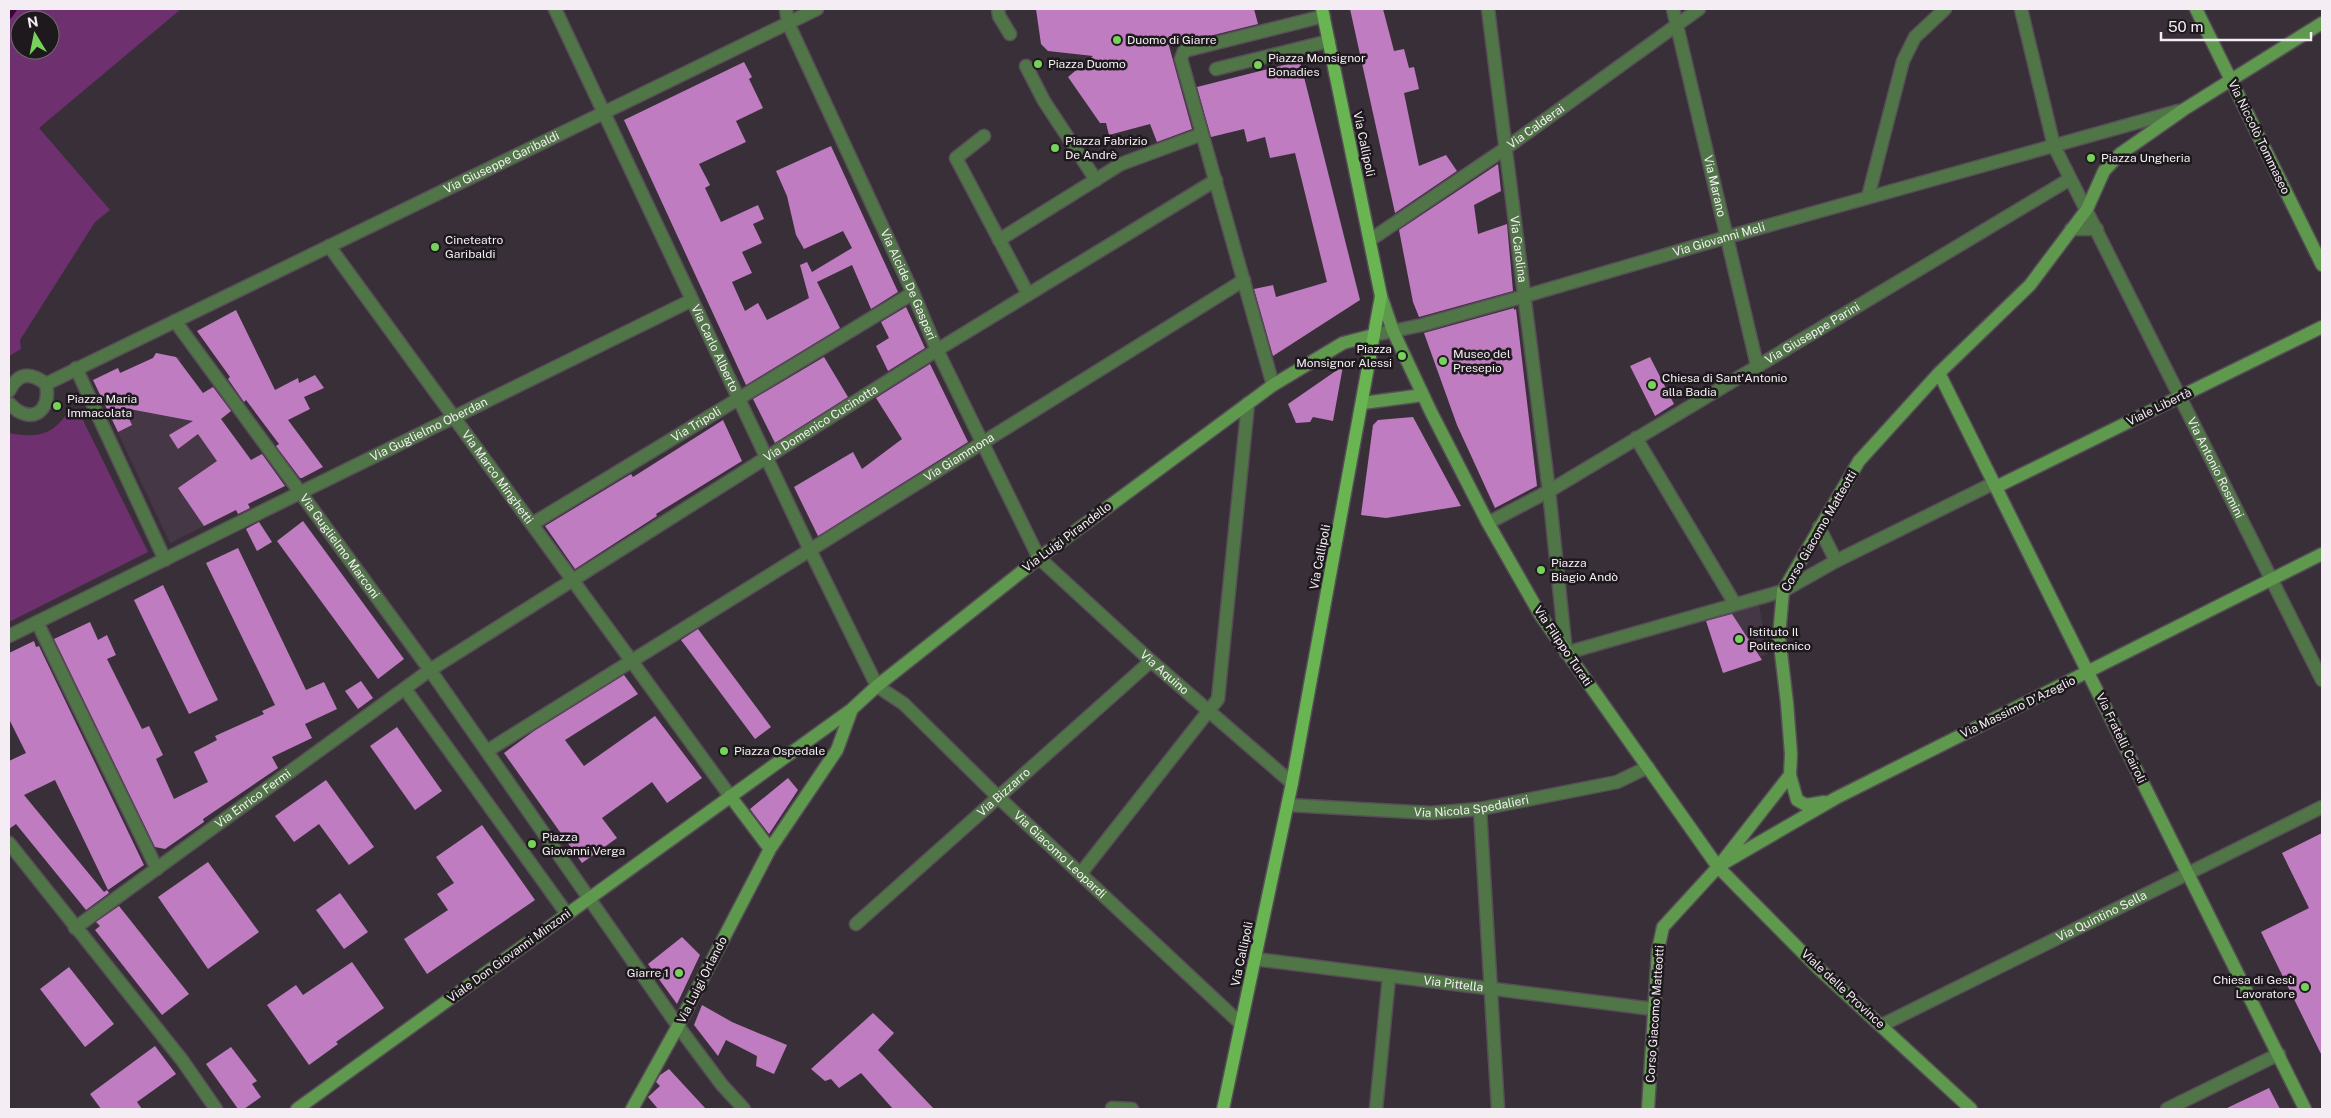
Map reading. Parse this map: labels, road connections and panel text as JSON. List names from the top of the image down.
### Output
{
  "streets": {
    "main road": ["Via Callipoli"],
    "street": [
      "Via Calderai",
      "Via Niccolò Tommaseo",
      "Via Giuseppe Garibaldi",
      "Via Marano",
      "Via Giovanni Meli",
      "Via Carolina",
      "Via Alcide De Gasperi",
      "Via Giuseppe Parini",
      "Via Carlo Alberto",
      "Viale Libertà",
      "Via Domenico Cucinotta",
      "Via Tripoli",
      "Via Guglielmo Oberdan",
      "Via Giammona",
      "Via Antonio Rosmini",
      "Via Marco Minghetti",
      "Corso Giacomo Matteotti",
      "Via Luigi Pirandello",
      "Via Guglielmo Marconi",
      "Via Filippo Turati",
      "Via Aquino",
      "Via Massimo D'Azeglio",
      "Via Fratelli Cairoli",
      "Via Bizzarro",
      "Via Enrico Fermi",
      "Via Nicola Spedalieri",
      "Via Giacomo Leopardi",
      "Via Quintino Sella",
      "Viale Don Giovanni Minzoni",
      "Via Luigi Orlando",
      "Via Pittella",
      "Viale delle Province"
    ]
  },
  "crossings": [
    ["Via Calderai", "Via Callipoli"],
    ["Via Calderai", "Via Marano"],
    ["Via Calderai", "Via Carolina"],
    ["Via Niccolò Tommaseo", "Corso Giacomo Matteotti"],
    ["Via Callipoli", "Via Giovanni Meli"],
    ["Via Callipoli", "Via Luigi Pirandello"],
    ["Via Callipoli", "Via Filippo Turati"],
    ["Via Callipoli", "Via Aquino"],
    ["Via Callipoli", "Via Nicola Spedalieri"],
    ["Via Callipoli", "Via Giacomo Leopardi"],
    ["Via Callipoli", "Via Pittella"],
    ["Via Giuseppe Garibaldi", "Via Alcide De Gasperi"],
    ["Via Giuseppe Garibaldi", "Via Carlo Alberto"],
    ["Via Giuseppe Garibaldi", "Via Marco Minghetti"],
    ["Via Giuseppe Garibaldi", "Via Guglielmo Marconi"],
    ["Via Marano", "Via Giovanni Meli"],
    ["Via Marano", "Via Giuseppe Parini"],
    ["Via Giovanni Meli", "Via Carolina"],
    ["Via Giovanni Meli", "Via Antonio Rosmini"],
    ["Via Giovanni Meli", "Corso Giacomo Matteotti"],
    ["Via Giovanni Meli", "Via Luigi Pirandello"],
    ["Via Giovanni Meli", "Via Filippo Turati"],
    ["Via Carolina", "Via Giuseppe Parini"],
    ["Via Carolina", "Viale Libertà"],
    ["Via Carolina", "Via Filippo Turati"],
    ["Via Alcide De Gasperi", "Via Domenico Cucinotta"],
    ["Via Alcide De Gasperi", "Via Tripoli"],
    ["Via Alcide De Gasperi", "Via Giammona"],
    ["Via Alcide De Gasperi", "Via Luigi Pirandello"],
    ["Via Alcide De Gasperi", "Via Aquino"],
    ["Via Giuseppe Parini", "Via Antonio Rosmini"],
    ["Via Giuseppe Parini", "Via Filippo Turati"],
    ["Via Carlo Alberto", "Via Domenico Cucinotta"],
    ["Via Carlo Alberto", "Via Tripoli"],
    ["Via Carlo Alberto", "Via Guglielmo Oberdan"],
    ["Via Carlo Alberto", "Via Giammona"],
    ["Via Carlo Alberto", "Via Luigi Pirandello"],
    ["Via Carlo Alberto", "Via Giacomo Leopardi"],
    ["Viale Libertà", "Via Antonio Rosmini"],
    ["Viale Libertà", "Corso Giacomo Matteotti"],
    ["Viale Libertà", "Via Filippo Turati"],
    ["Viale Libertà", "Via Fratelli Cairoli"],
    ["Via Domenico Cucinotta", "Via Marco Minghetti"],
    ["Via Domenico Cucinotta", "Via Guglielmo Marconi"],
    ["Via Domenico Cucinotta", "Via Enrico Fermi"],
    ["Via Tripoli", "Via Marco Minghetti"],
    ["Via Guglielmo Oberdan", "Via Marco Minghetti"],
    ["Via Guglielmo Oberdan", "Via Guglielmo Marconi"],
    ["Via Giammona", "Via Marco Minghetti"],
    ["Via Antonio Rosmini", "Corso Giacomo Matteotti"],
    ["Via Antonio Rosmini", "Via Massimo D'Azeglio"],
    ["Via Marco Minghetti", "Via Luigi Pirandello"],
    ["Via Marco Minghetti", "Viale Don Giovanni Minzoni"],
    ["Corso Giacomo Matteotti", "Via Filippo Turati"],
    ["Corso Giacomo Matteotti", "Via Massimo D'Azeglio"],
    ["Corso Giacomo Matteotti", "Via Fratelli Cairoli"],
    ["Corso Giacomo Matteotti", "Via Pittella"],
    ["Corso Giacomo Matteotti", "Viale delle Province"],
    ["Via Luigi Pirandello", "Via Aquino"],
    ["Via Luigi Pirandello", "Via Giacomo Leopardi"],
    ["Via Luigi Pirandello", "Viale Don Giovanni Minzoni"],
    ["Via Luigi Pirandello", "Via Luigi Orlando"],
    ["Via Guglielmo Marconi", "Via Enrico Fermi"],
    ["Via Guglielmo Marconi", "Viale Don Giovanni Minzoni"],
    ["Via Filippo Turati", "Via Massimo D'Azeglio"],
    ["Via Filippo Turati", "Via Nicola Spedalieri"],
    ["Via Filippo Turati", "Viale delle Province"],
    ["Via Aquino", "Via Bizzarro"],
    ["Via Massimo D'Azeglio", "Via Fratelli Cairoli"],
    ["Via Massimo D'Azeglio", "Viale delle Province"],
    ["Via Fratelli Cairoli", "Via Quintino Sella"],
    ["Via Bizzarro", "Via Giacomo Leopardi"],
    ["Via Quintino Sella", "Viale delle Province"]
  ],
  "places": [
    "Duomo di Giarre",
    "Piazza Duomo",
    "Piazza Monsignor Bonadies",
    "Piazza Fabrizio De Andrè",
    "Piazza Ungheria",
    "Cineteatro Garibaldi",
    "Piazza Monsignor Alessi",
    "Museo del Presepio",
    "Chiesa di Sant'Antonio alla Badia",
    "Piazza Maria Immacolata",
    "Piazza Biagio Andò",
    "Istituto Il Politecnico",
    "Piazza Ospedale",
    "Piazza Giovanni Verga",
    "Giarre 1",
    "Chiesa di Gesù Lavoratore"
  ],
  "scale_bar": "50 m",
  "north": "top"
}
